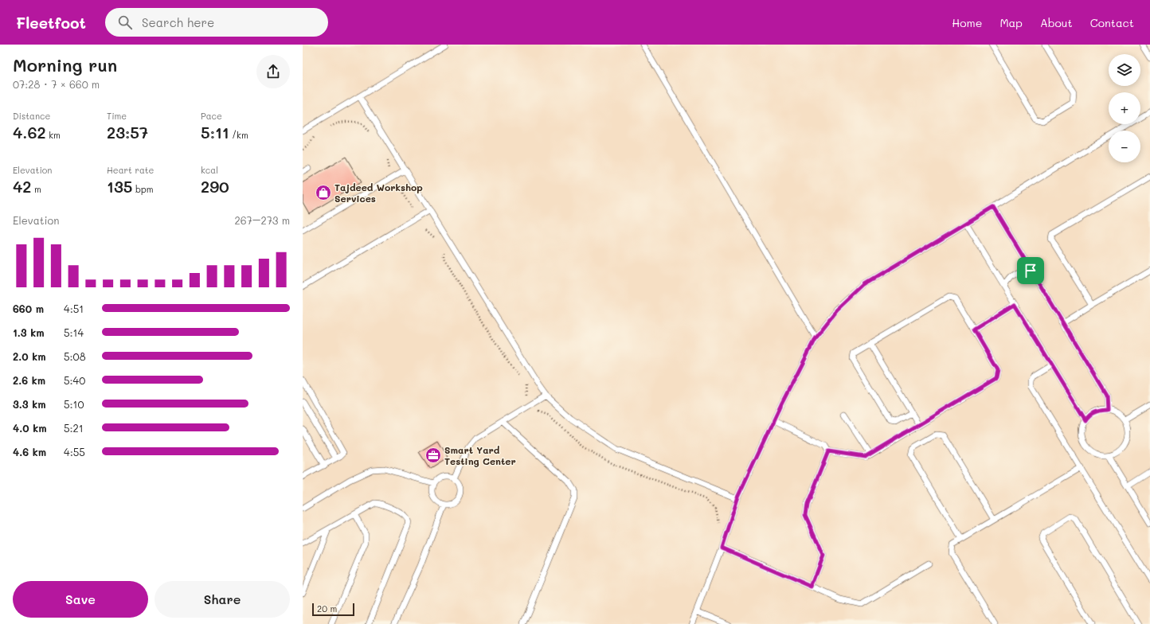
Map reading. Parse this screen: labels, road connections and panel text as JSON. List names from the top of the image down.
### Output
{
  "places": {
    "shop": ["Tajdeed Workshop Services"],
    "office": ["Smart Yard Testing Center"]
  },
  "scale_bar": "20 m",
  "page": {
    "header": "Fleetfoot",
    "search": "Search here",
    "nav": [
      "Home",
      "Map",
      "About",
      "Contact"
    ],
    "heading": ["Morning run", "07:28 · 7 × 660 m"],
    "map_buttons": ["+", "−"],
    "stats": [
      ["Distance", "4.62 km"],
      ["Time", "23:57"],
      ["Pace", "5:11 /km"],
      ["Elevation", "42 m"],
      ["Heart rate", "135 bpm"],
      ["kcal", "290"]
    ],
    "chart": ["Elevation", "267–273 m"],
    "list": [
      {
        "name": "660 m",
        "note": "4:51"
      },
      {
        "name": "1.3 km",
        "note": "5:14"
      },
      {
        "name": "2.0 km",
        "note": "5:08"
      },
      {
        "name": "2.6 km",
        "note": "5:40"
      },
      {
        "name": "3.3 km",
        "note": "5:10"
      },
      {
        "name": "4.0 km",
        "note": "5:21"
      },
      {
        "name": "4.6 km",
        "note": "4:55"
      }
    ],
    "buttons": ["Save", "Share"],
    "scale": "20 m"
  }
}
